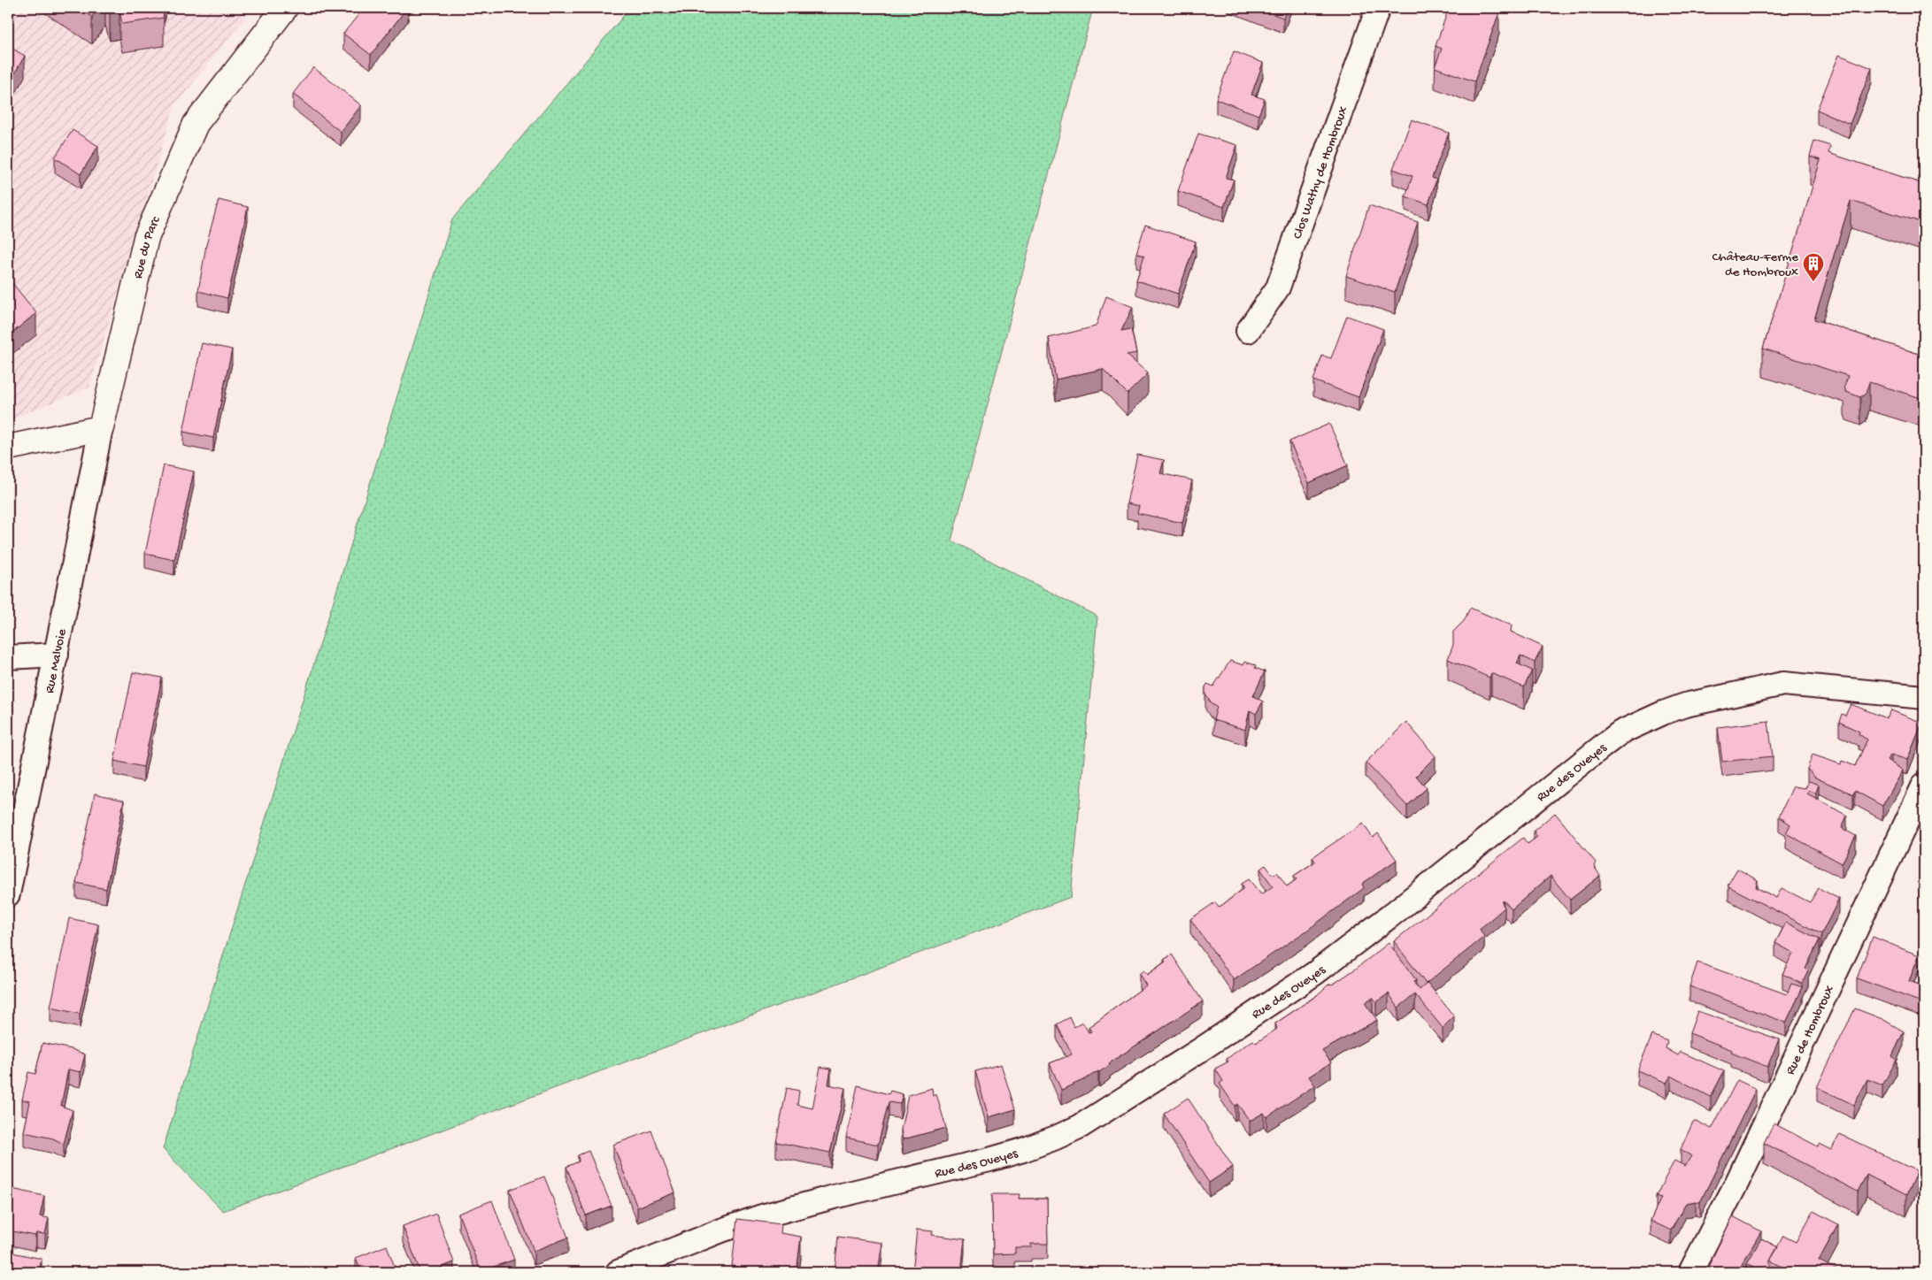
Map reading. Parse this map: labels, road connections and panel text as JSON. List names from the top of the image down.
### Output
{
  "streets": {
    "street": [
      "Clos Wathy de Hombroux",
      "Rue du Parc",
      "Rue Malvoie",
      "Rue des Oveyes",
      "Rue de Hombroux"
    ]
  },
  "crossings": [
    ["Rue du Parc", "Rue Malvoie"]
  ],
  "places": {
    "building": ["Château-Ferme de Hombroux"]
  }
}
